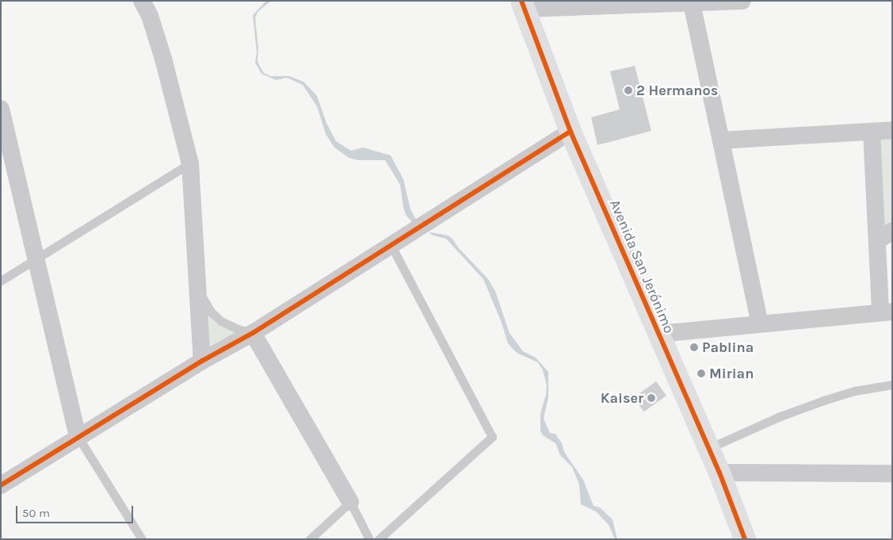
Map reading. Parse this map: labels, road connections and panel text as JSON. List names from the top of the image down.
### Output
{
  "streets": {
    "street": ["Avenida San Jerónimo"]
  },
  "places": [
    "2 Hermanos",
    "Pablina",
    "Mirian",
    "Kaiser"
  ],
  "scale_bar": "50 m"
}
